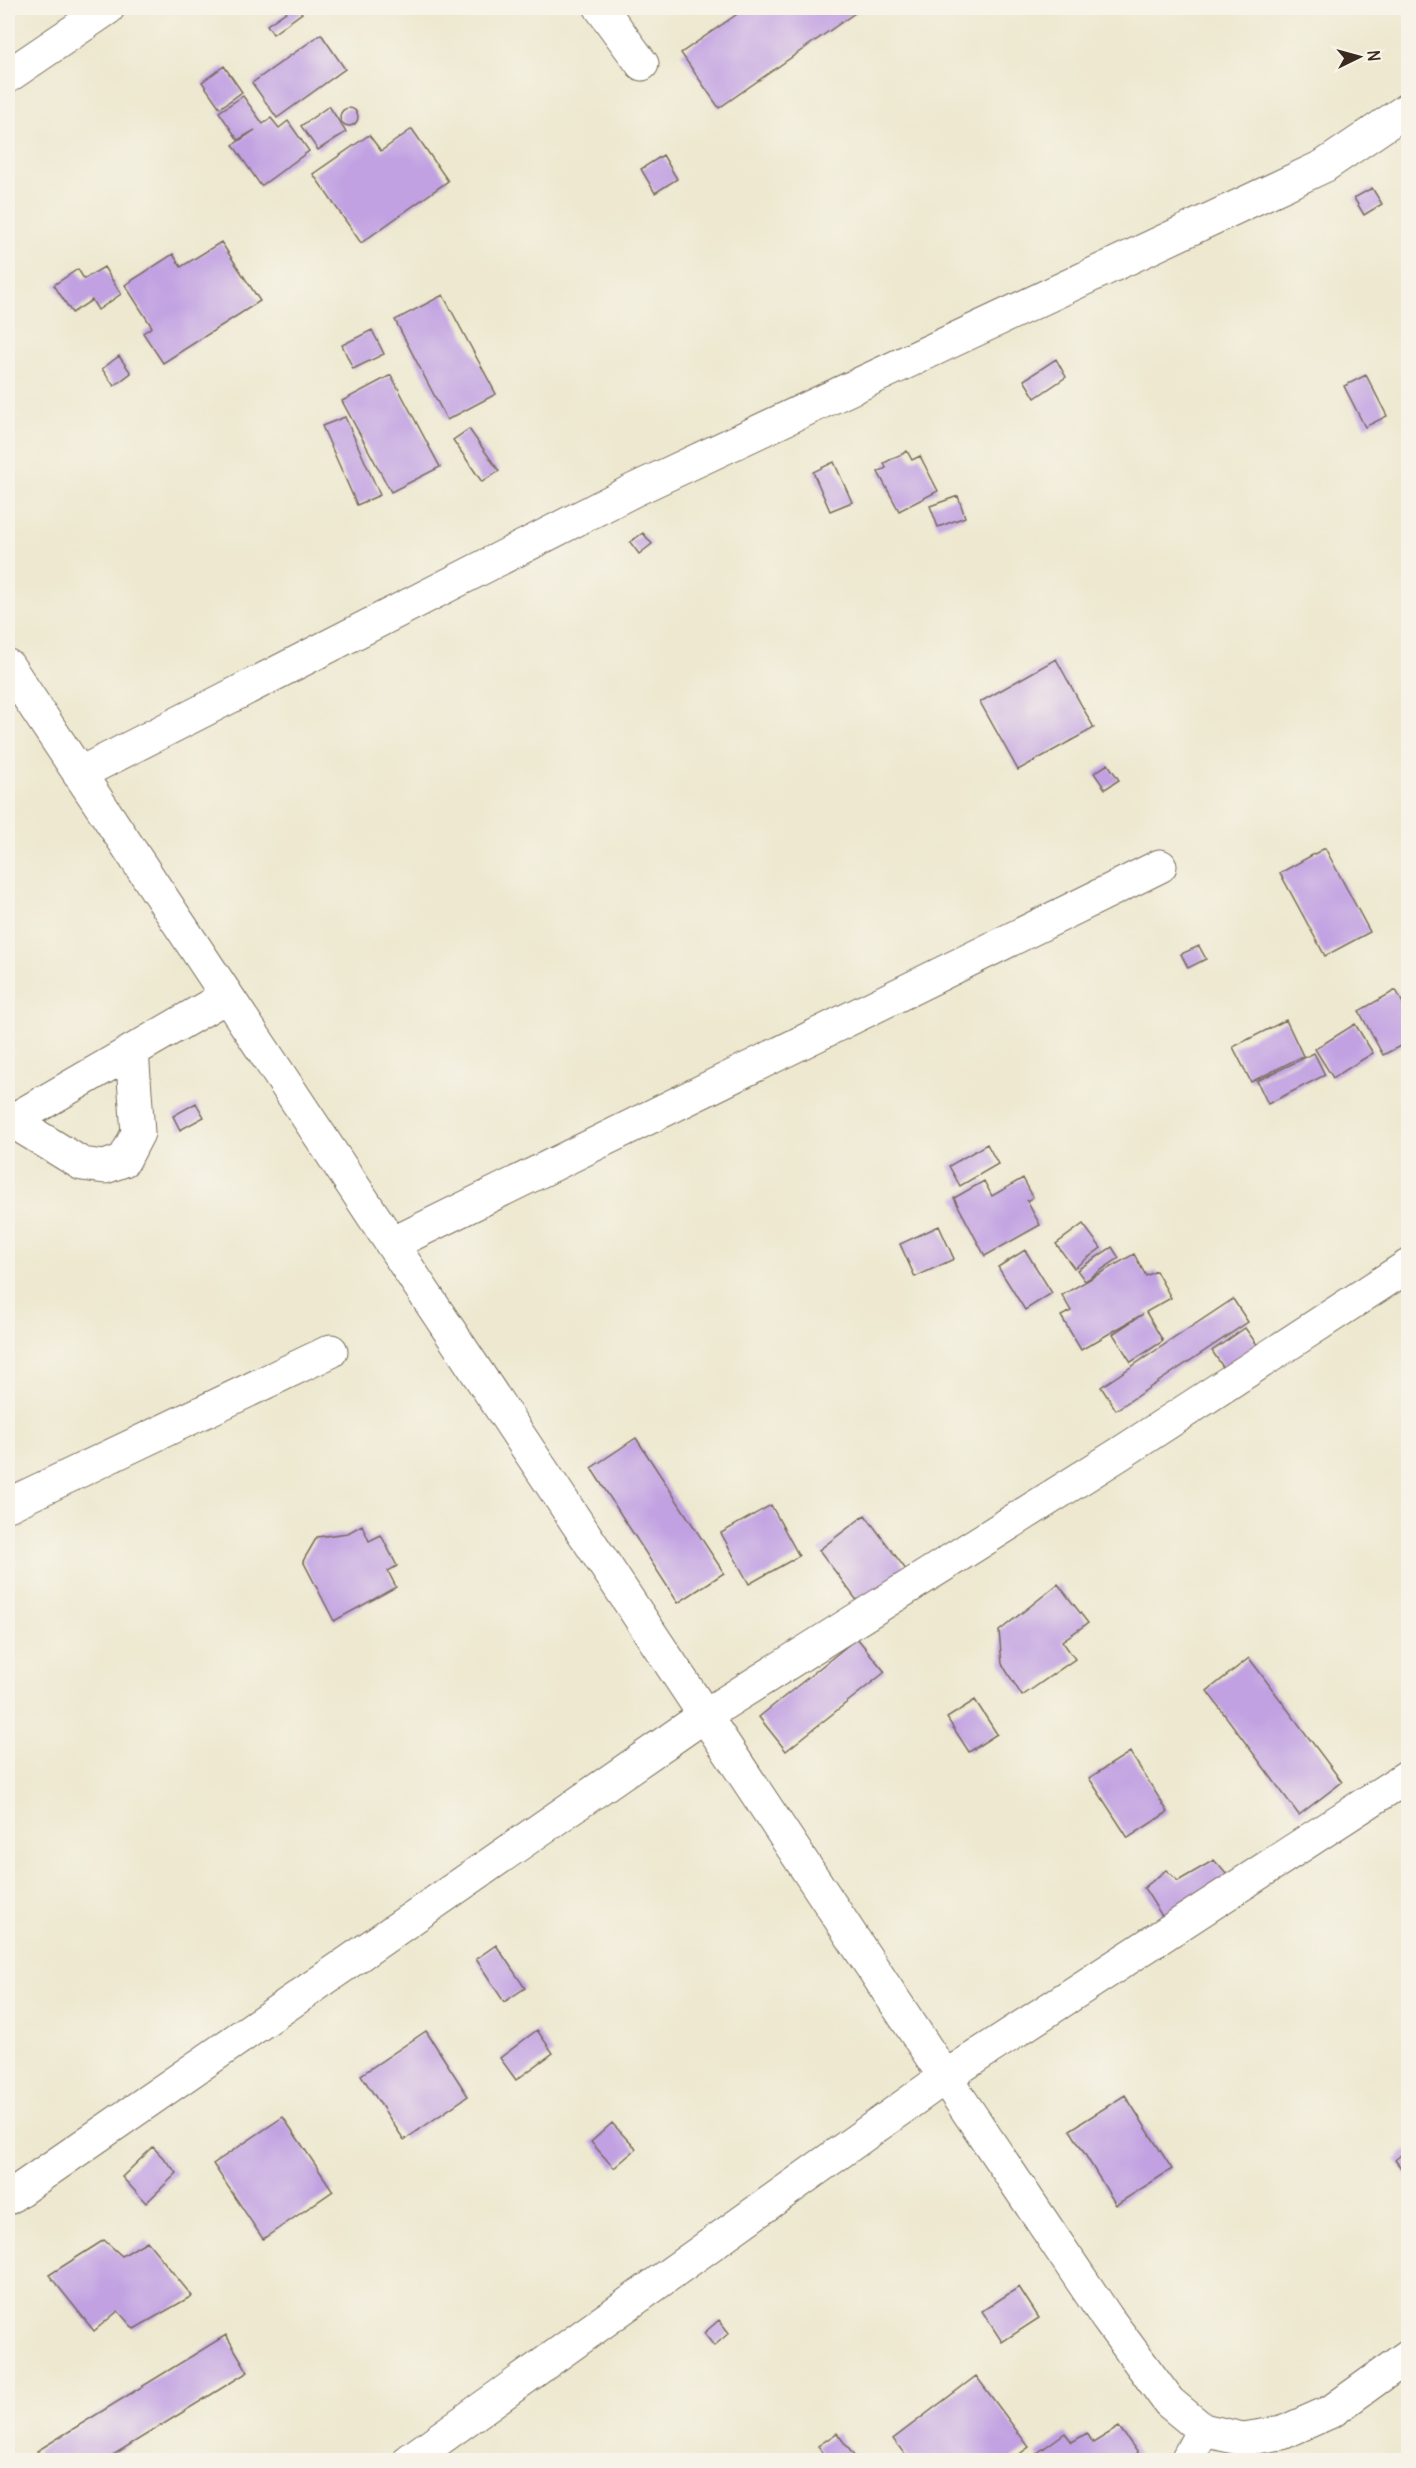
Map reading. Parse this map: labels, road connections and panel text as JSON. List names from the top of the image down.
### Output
{
  "north": "right"
}
